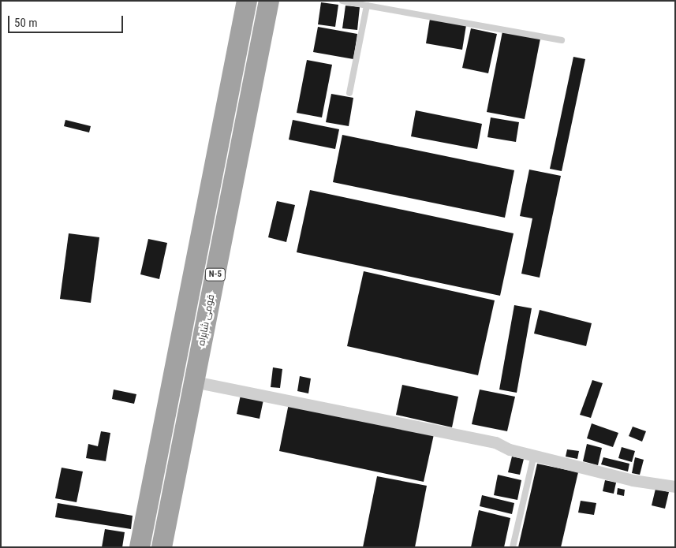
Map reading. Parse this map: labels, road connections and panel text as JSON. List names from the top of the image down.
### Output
{
  "streets": {
    "highway": ["N-5", "قومی شاہراہ"]
  },
  "scale_bar": "50 m"
}
